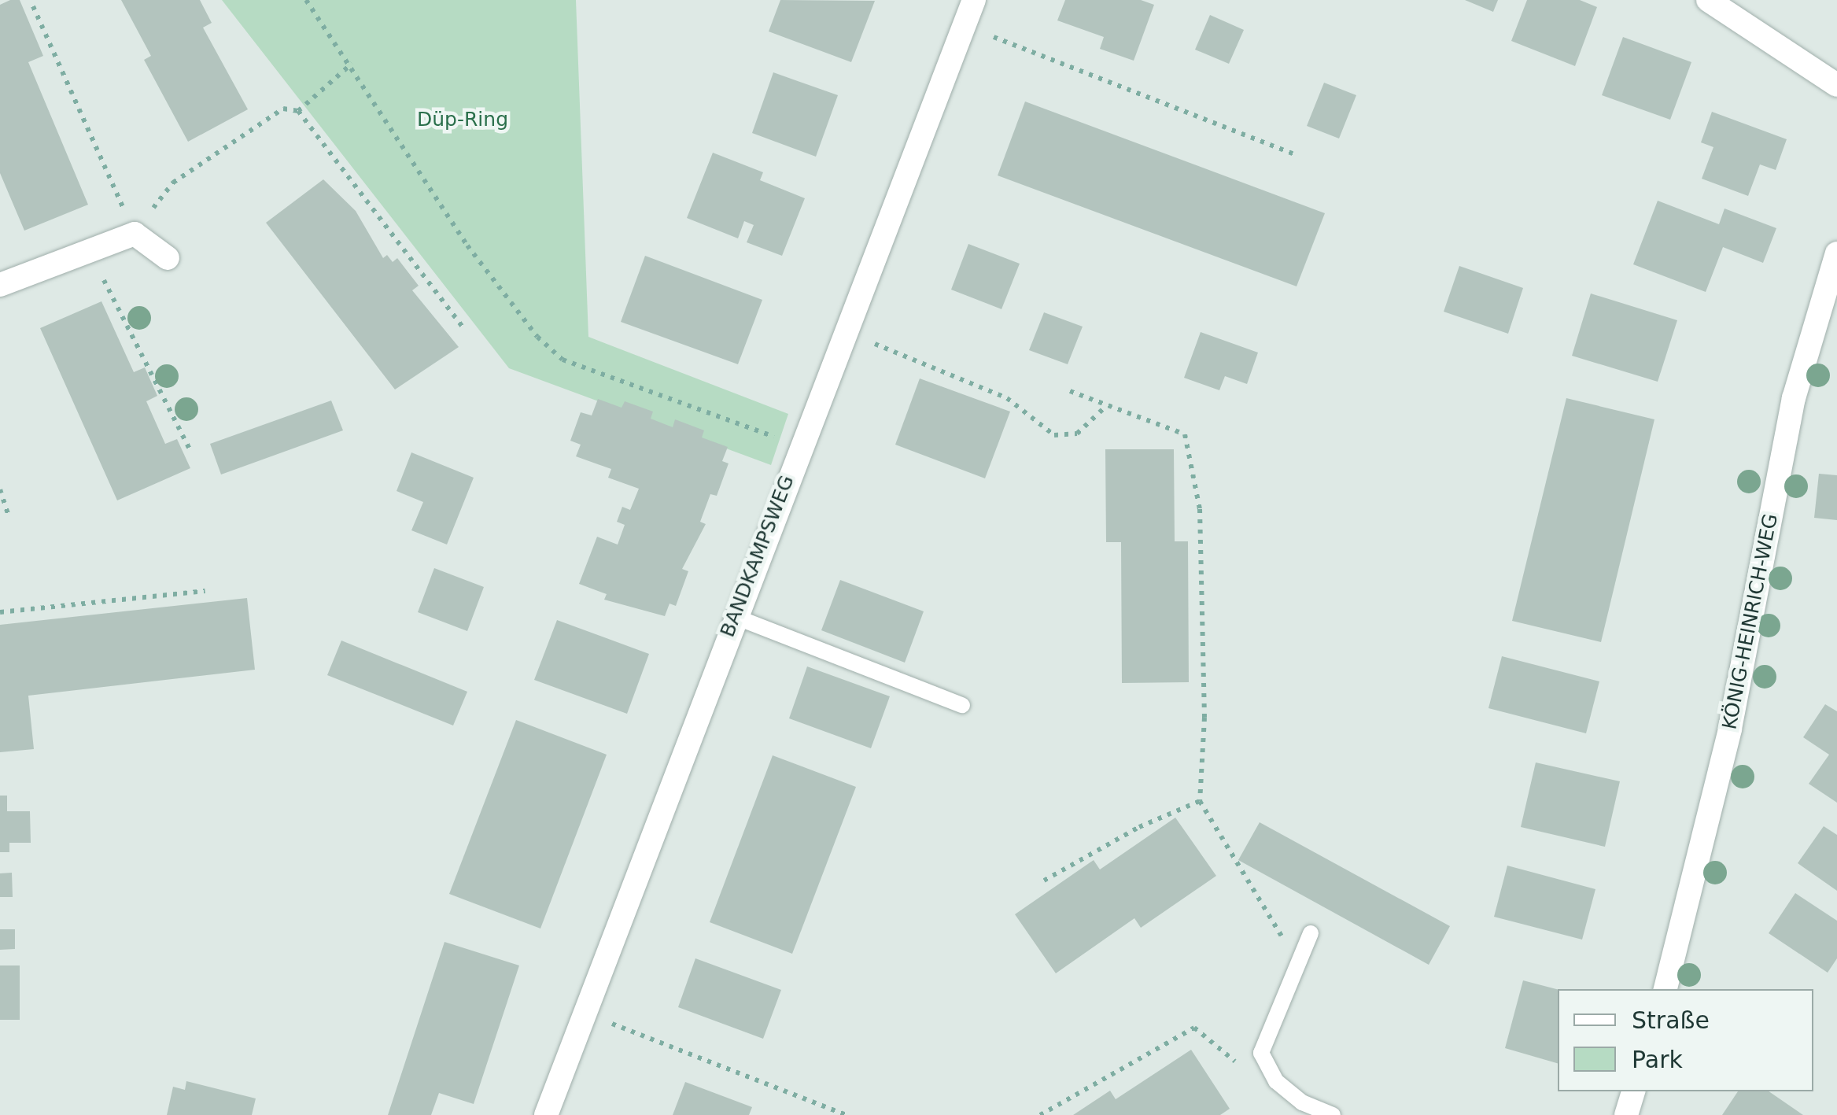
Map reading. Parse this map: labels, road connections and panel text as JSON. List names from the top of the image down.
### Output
{
  "streets": {
    "street": ["BANDKAMPSWEG", "KÖNIG-HEINRICH-WEG"]
  },
  "parks": ["Düp-Ring"],
  "legend": ["Straße", "Park"]
}
